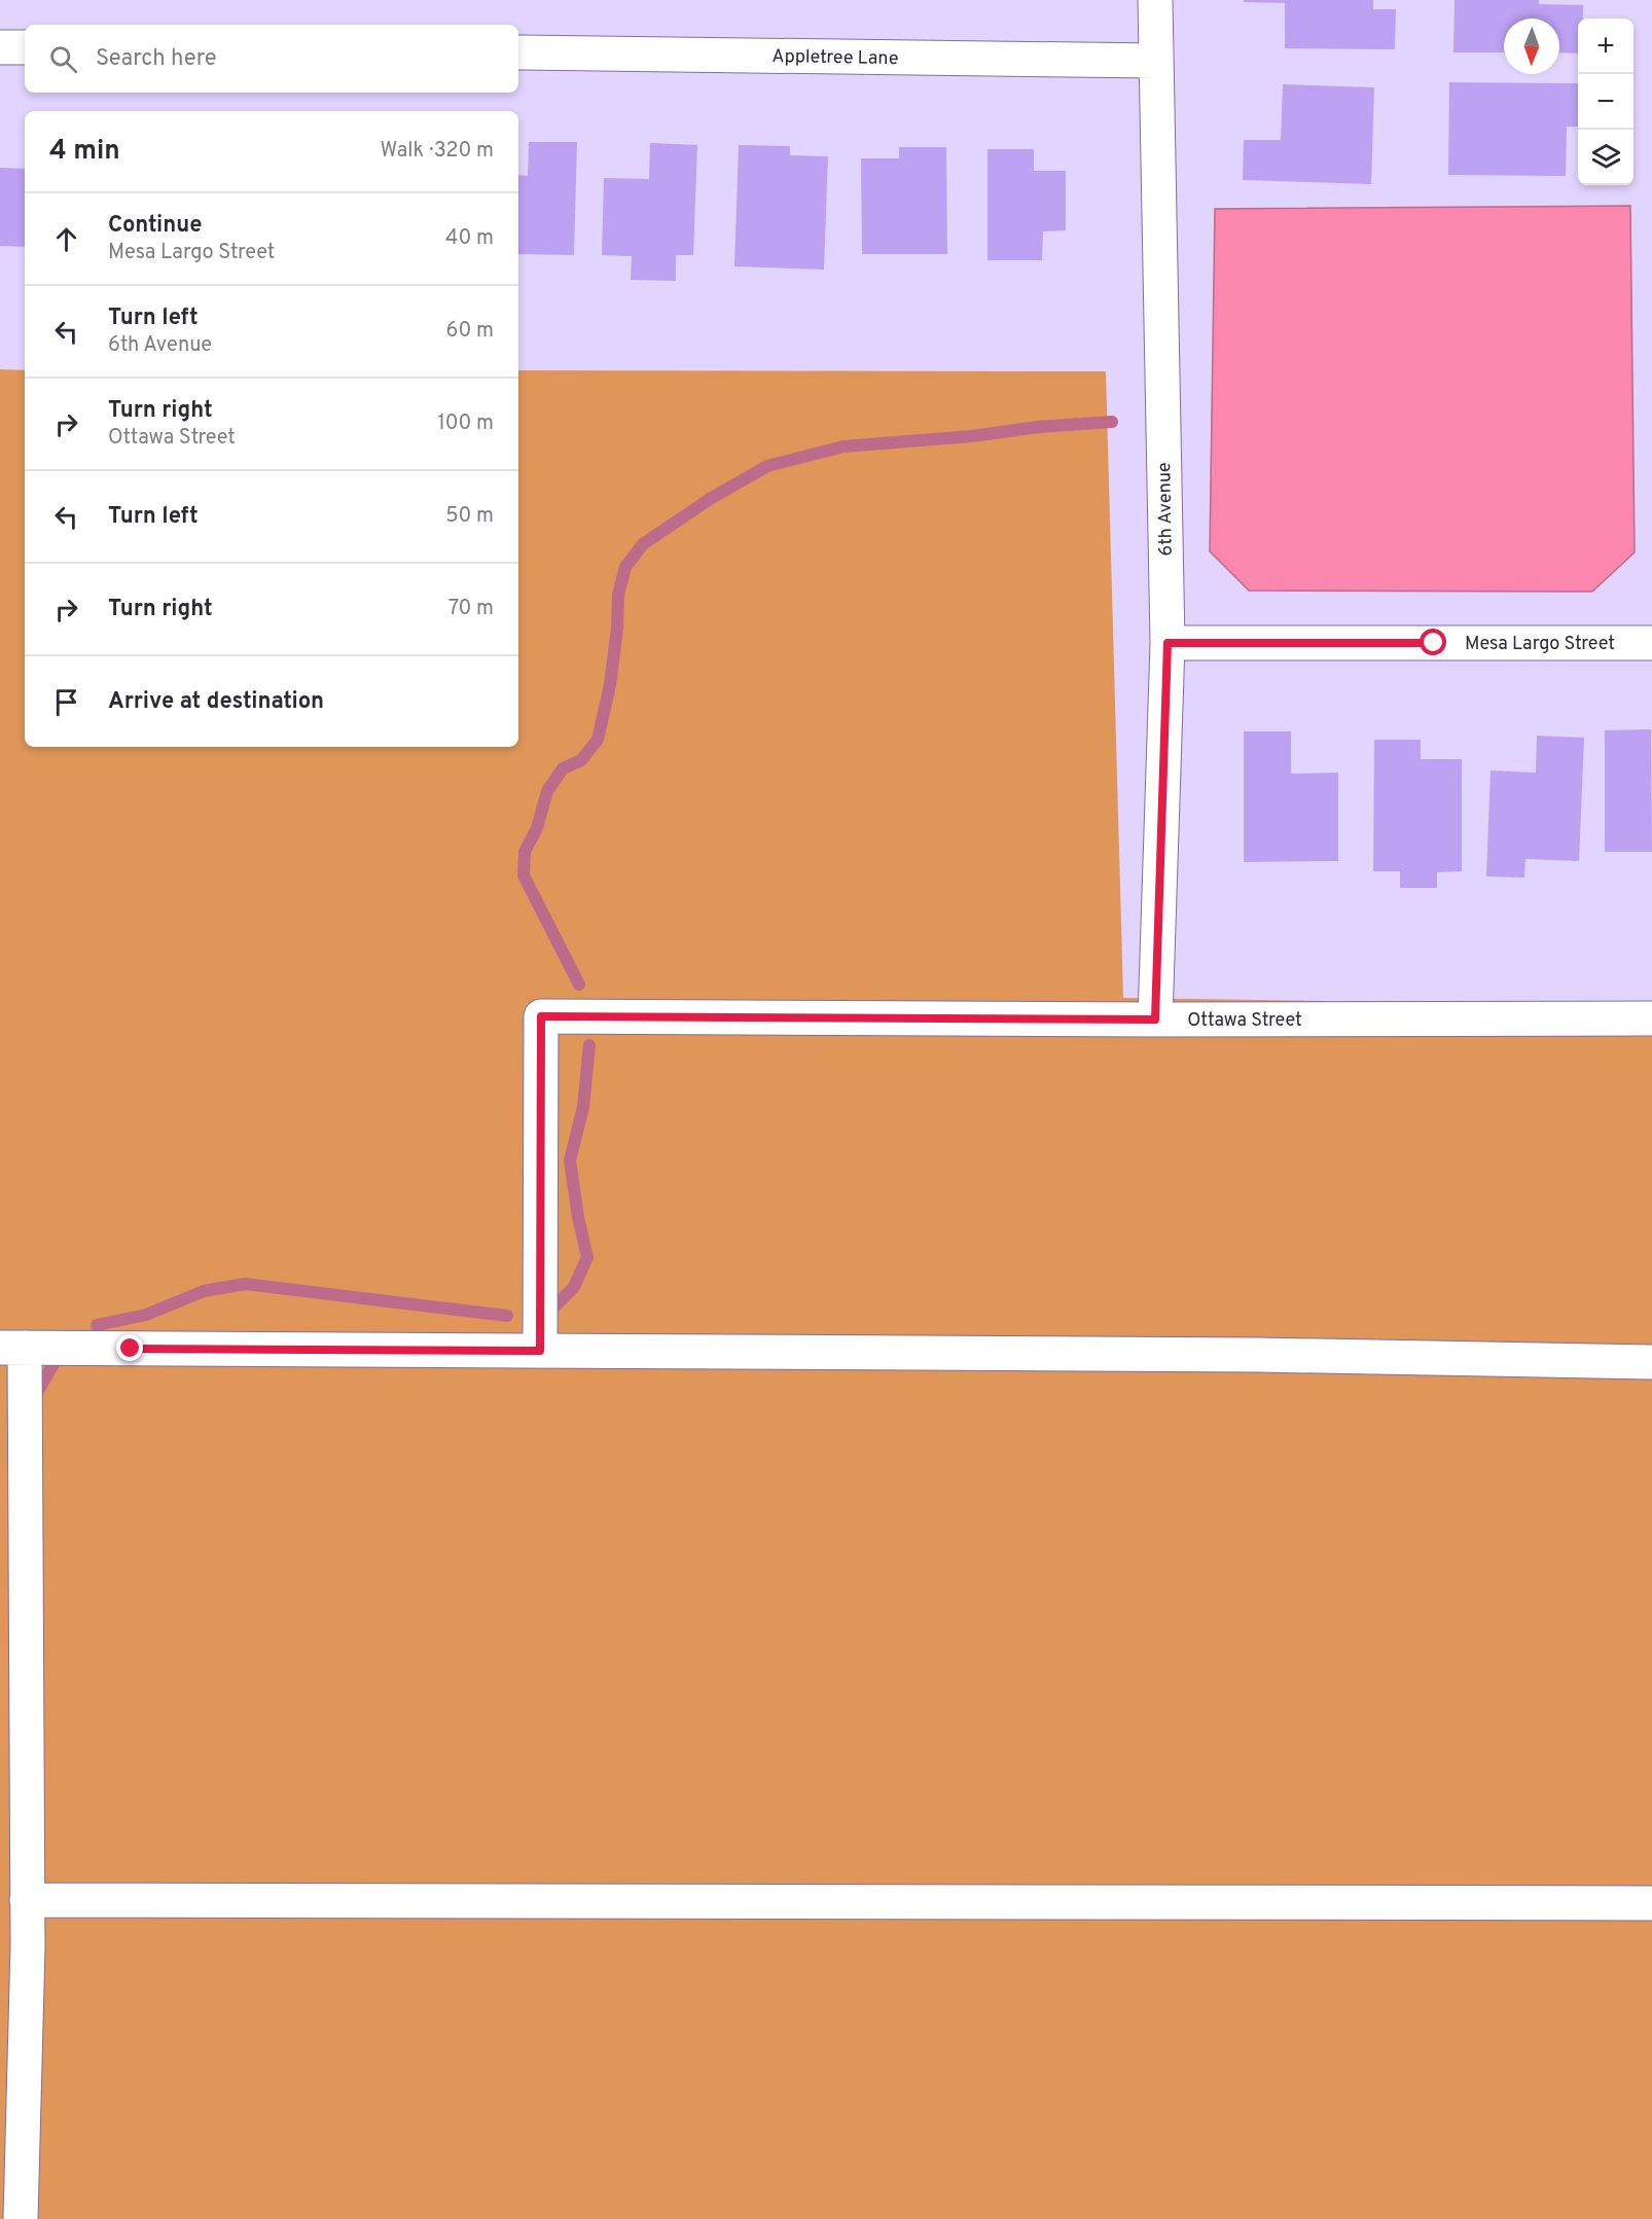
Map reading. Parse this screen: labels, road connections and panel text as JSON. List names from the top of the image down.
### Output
{
  "streets": {
    "street": [
      "Appletree Lane",
      "6th Avenue",
      "Mesa Largo Street",
      "Ottawa Street"
    ]
  },
  "crossings": [
    ["Appletree Lane", "6th Avenue"],
    ["6th Avenue", "Mesa Largo Street"],
    ["6th Avenue", "Ottawa Street"]
  ],
  "north": "bottom",
  "page": {
    "map_buttons": ["+", "−"],
    "search": "Search here",
    "heading": ["4 min", "Walk · 320 m"],
    "list": [
      ["Continue", "Mesa Largo Street", "40 m"],
      ["Turn left", "6th Avenue", "60 m"],
      ["Turn right", "Ottawa Street", "100 m"],
      ["Turn left", "50 m"],
      ["Turn right", "70 m"],
      "Arrive at destination"
    ]
  }
}
